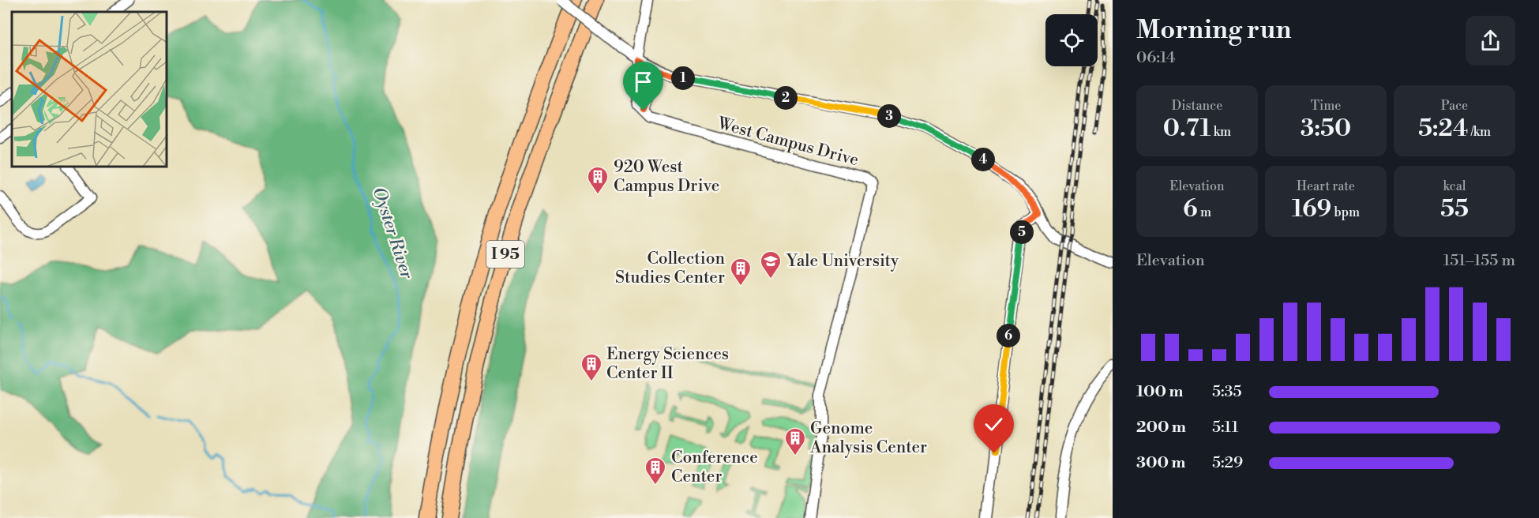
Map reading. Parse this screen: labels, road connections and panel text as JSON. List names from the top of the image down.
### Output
{
  "streets": {
    "highway": ["I 95"],
    "street": ["West Campus Drive"]
  },
  "water": ["Oyster River"],
  "places": {
    "building": [
      "920 West Campus Drive",
      "Collection Studies Center",
      "Energy Sciences Center II",
      "Genome Analysis Center",
      "Conference Center"
    ],
    "school or university": ["Yale University"]
  },
  "page": {
    "heading": ["Morning run", "06:14"],
    "pins": [
      "1",
      "2",
      "3",
      "4",
      "5",
      "6"
    ],
    "stats": [
      ["Distance", "0.71 km"],
      ["Time", "3:50"],
      ["Pace", "5:24 /km"],
      ["Elevation", "6 m"],
      ["Heart rate", "169 bpm"],
      ["kcal", "55"]
    ],
    "chart": ["Elevation", "151–155 m"],
    "list": [
      {
        "name": "100 m",
        "note": "5:35"
      },
      {
        "name": "200 m",
        "note": "5:11"
      },
      {
        "name": "300 m",
        "note": "5:29"
      }
    ]
  }
}
